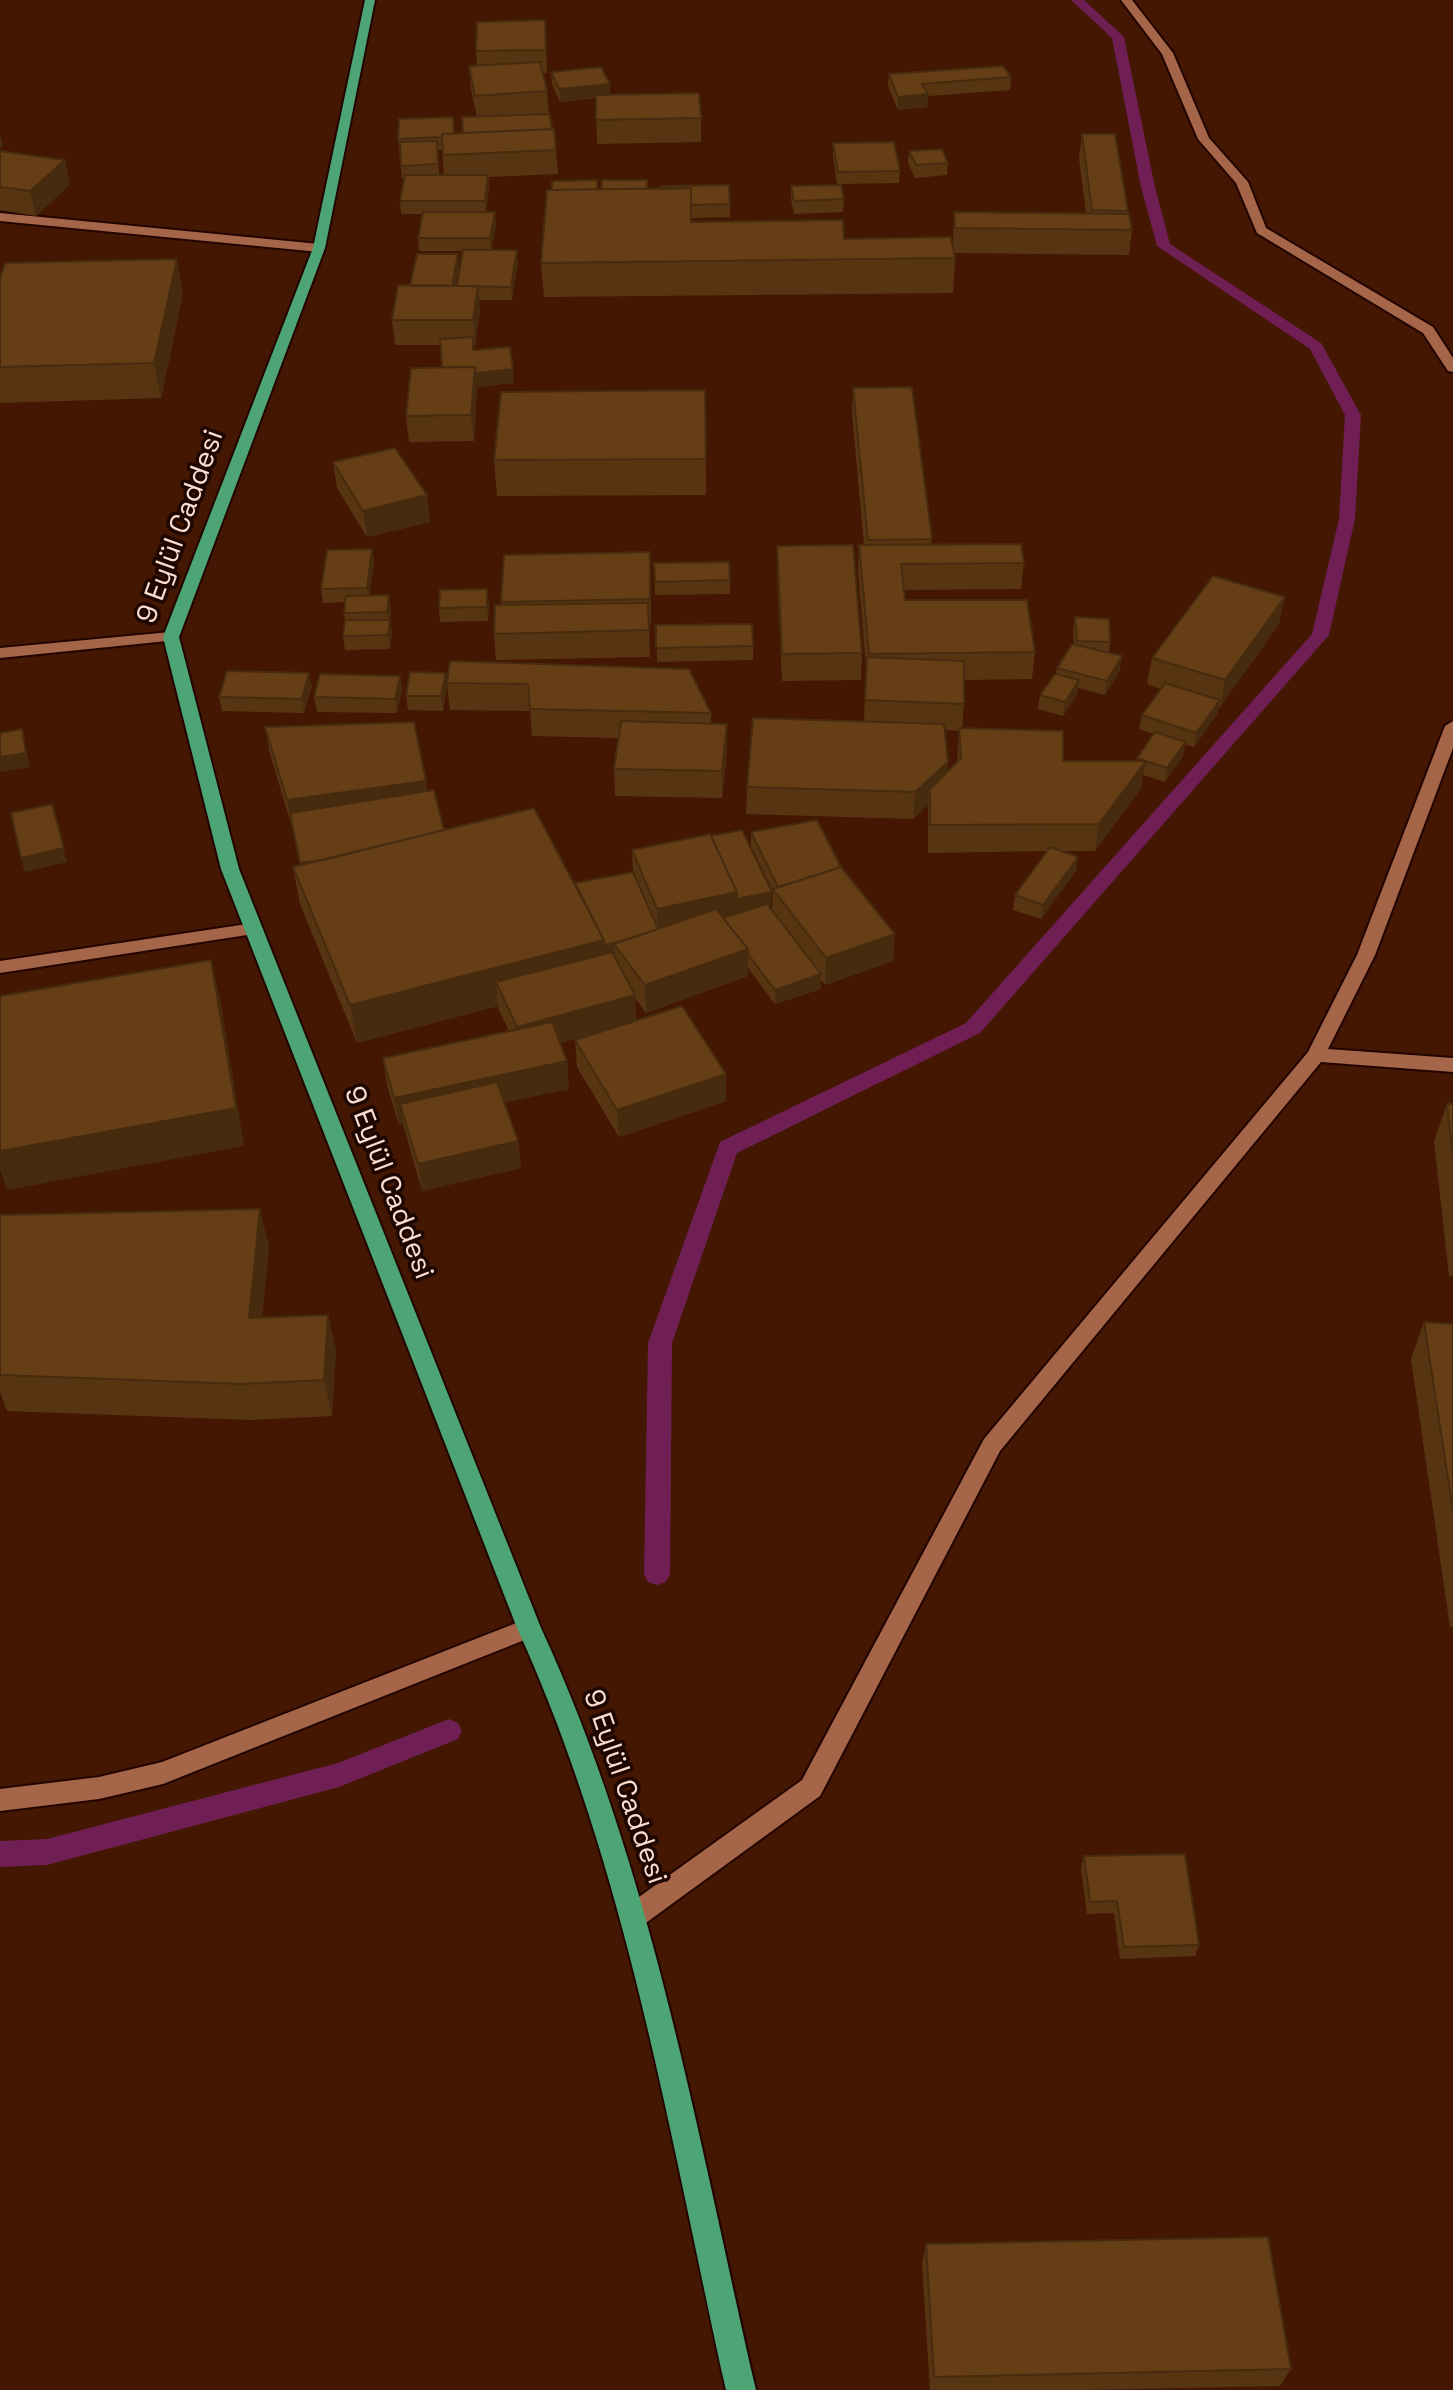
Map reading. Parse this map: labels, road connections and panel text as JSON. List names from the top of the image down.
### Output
{
  "streets": {
    "main road": ["9 Eylül Caddesi"]
  }
}
